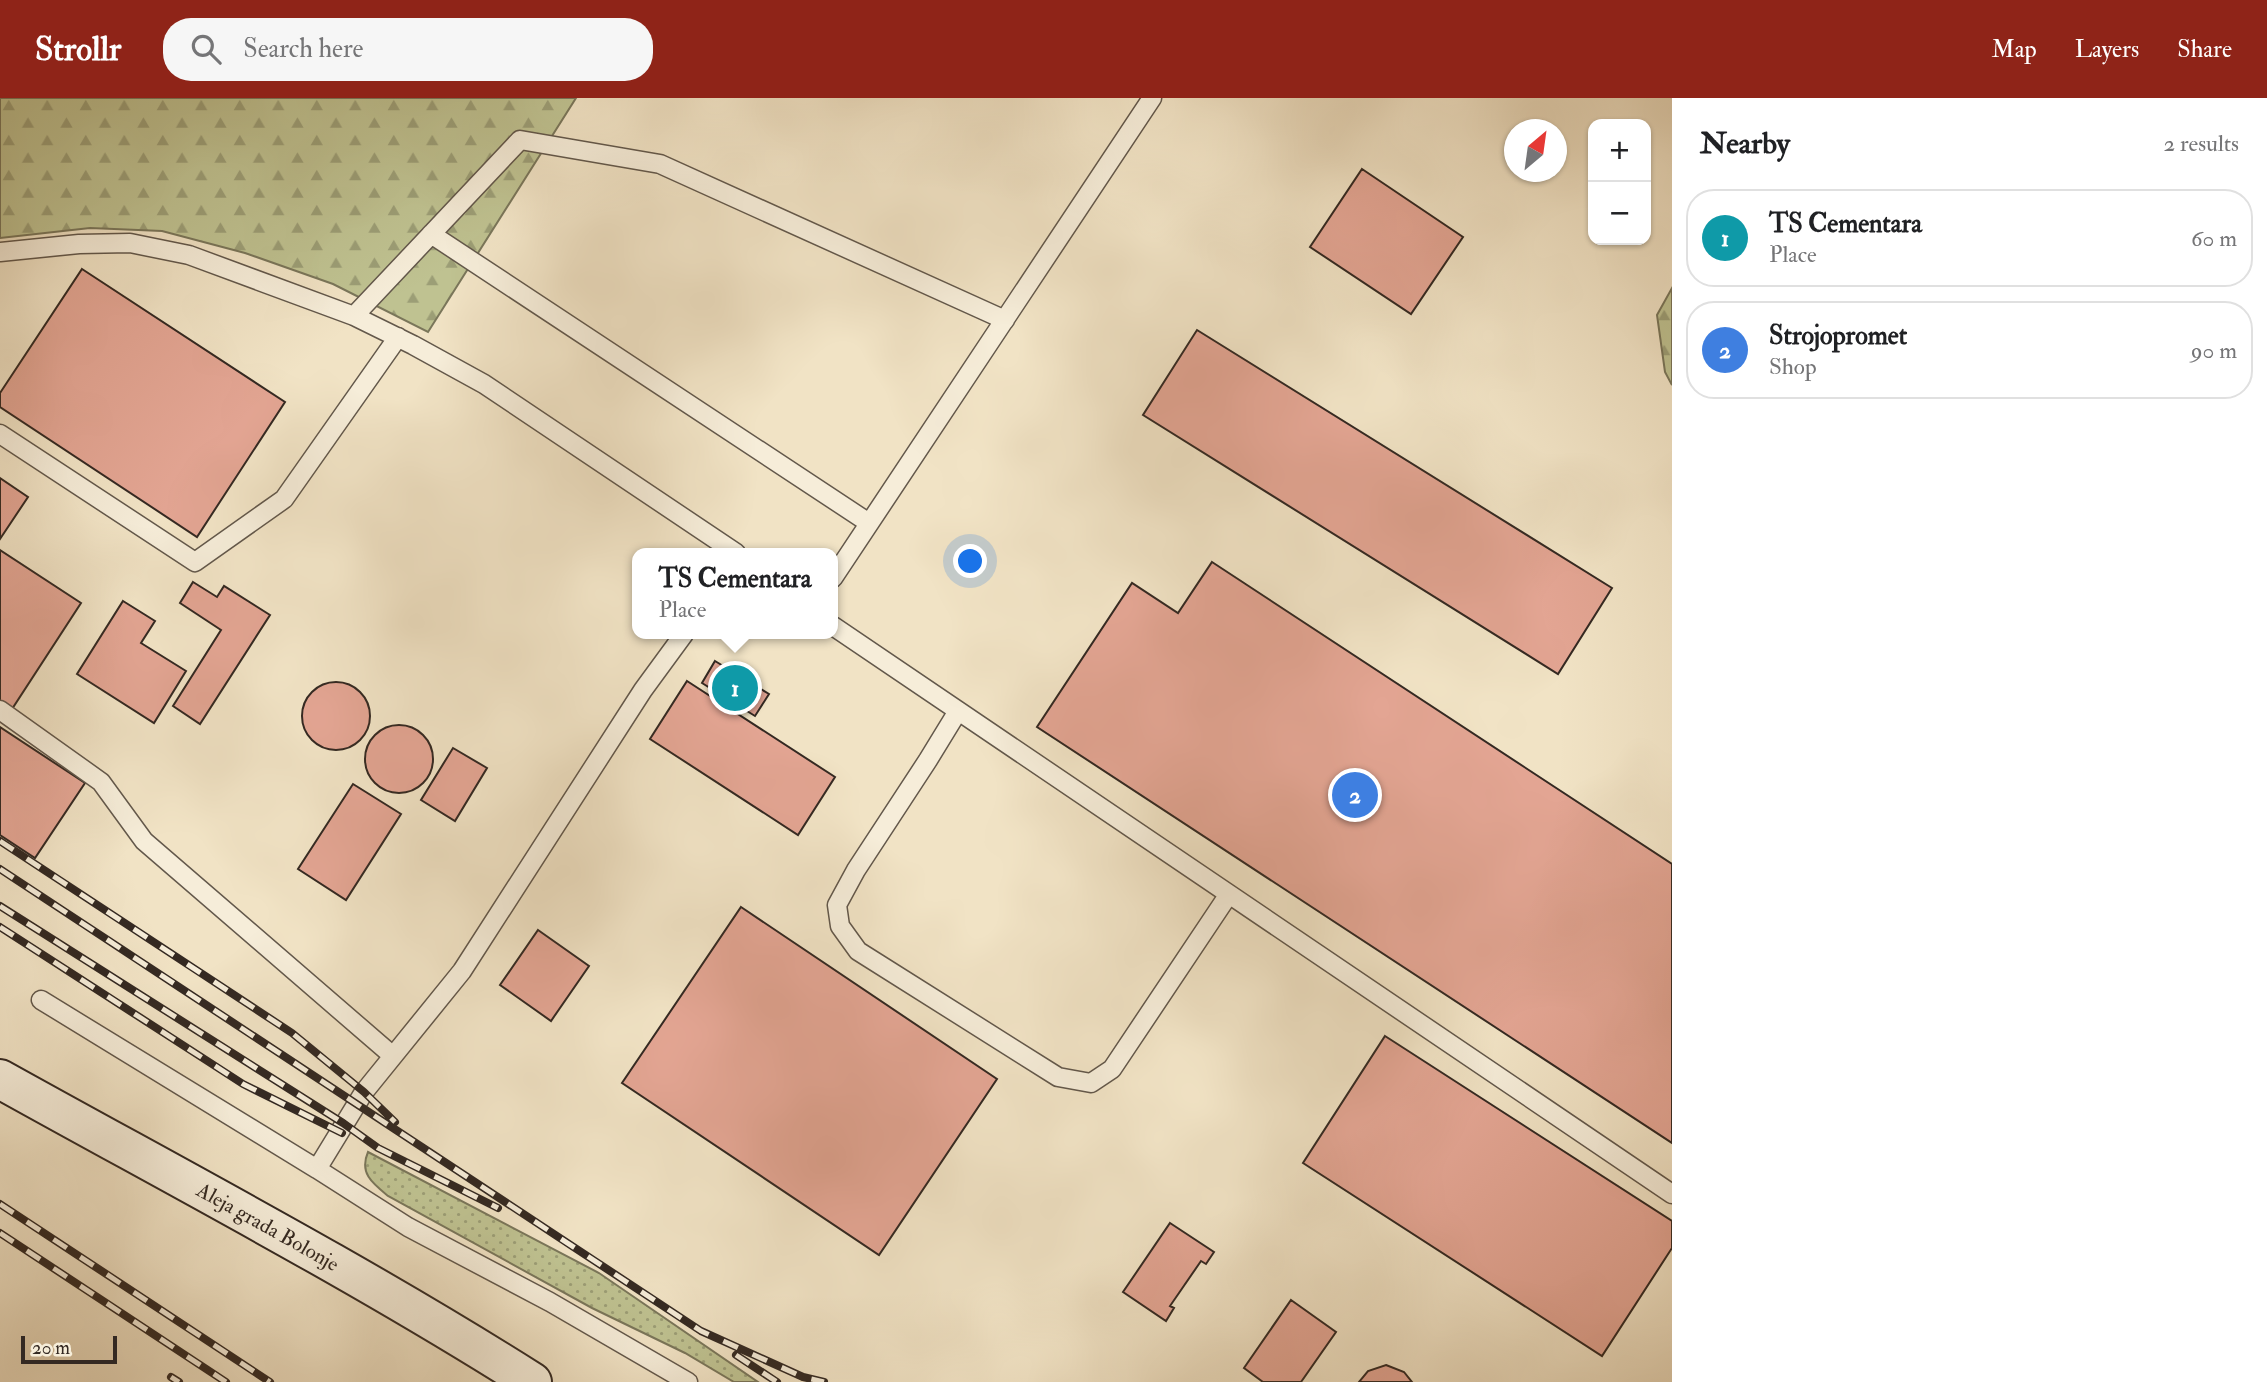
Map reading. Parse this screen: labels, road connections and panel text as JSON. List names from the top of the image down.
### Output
{
  "streets": {
    "main road": ["Aleja grada Bolonje"]
  },
  "scale_bar": "20 m",
  "north": "top right",
  "page": {
    "header": "Strollr",
    "search": "Search here",
    "nav": ["Map", "Layers", "Share"],
    "heading": ["Nearby", "2 results"],
    "map_buttons": ["+", "−"],
    "list": [
      {
        "mark": "1",
        "name": "TS Cementara",
        "note": "Place",
        "value": "60 m"
      },
      {
        "mark": "2",
        "name": "Strojopromet",
        "note": "Shop",
        "value": "90 m"
      }
    ],
    "popup": ["TS Cementara", "Place"],
    "pins": ["1", "2"],
    "scale": "20 m"
  }
}
